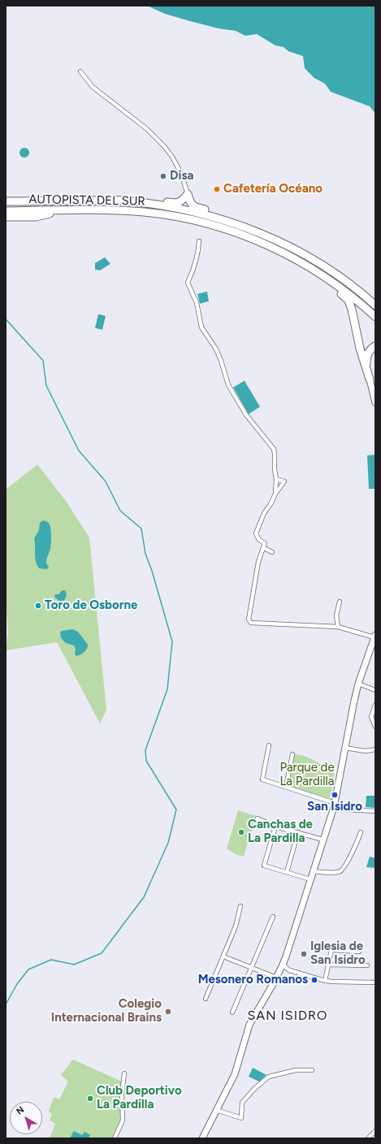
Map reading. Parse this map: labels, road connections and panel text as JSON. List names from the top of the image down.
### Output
{
  "streets": {
    "highway": ["AUTOPISTA DEL SUR"]
  },
  "districts": ["SAN ISIDRO"],
  "parks": ["Parque de La Pardilla"],
  "places": [
    "Disa",
    "Cafetería Océano",
    "Toro de Osborne",
    "San Isidro",
    "Canchas de La Pardilla",
    "Iglesia de San Isidro",
    "Mesonero Romanos",
    "Colegio Internacional Brains",
    "Club Deportivo La Pardilla"
  ],
  "north": "top left"
}
